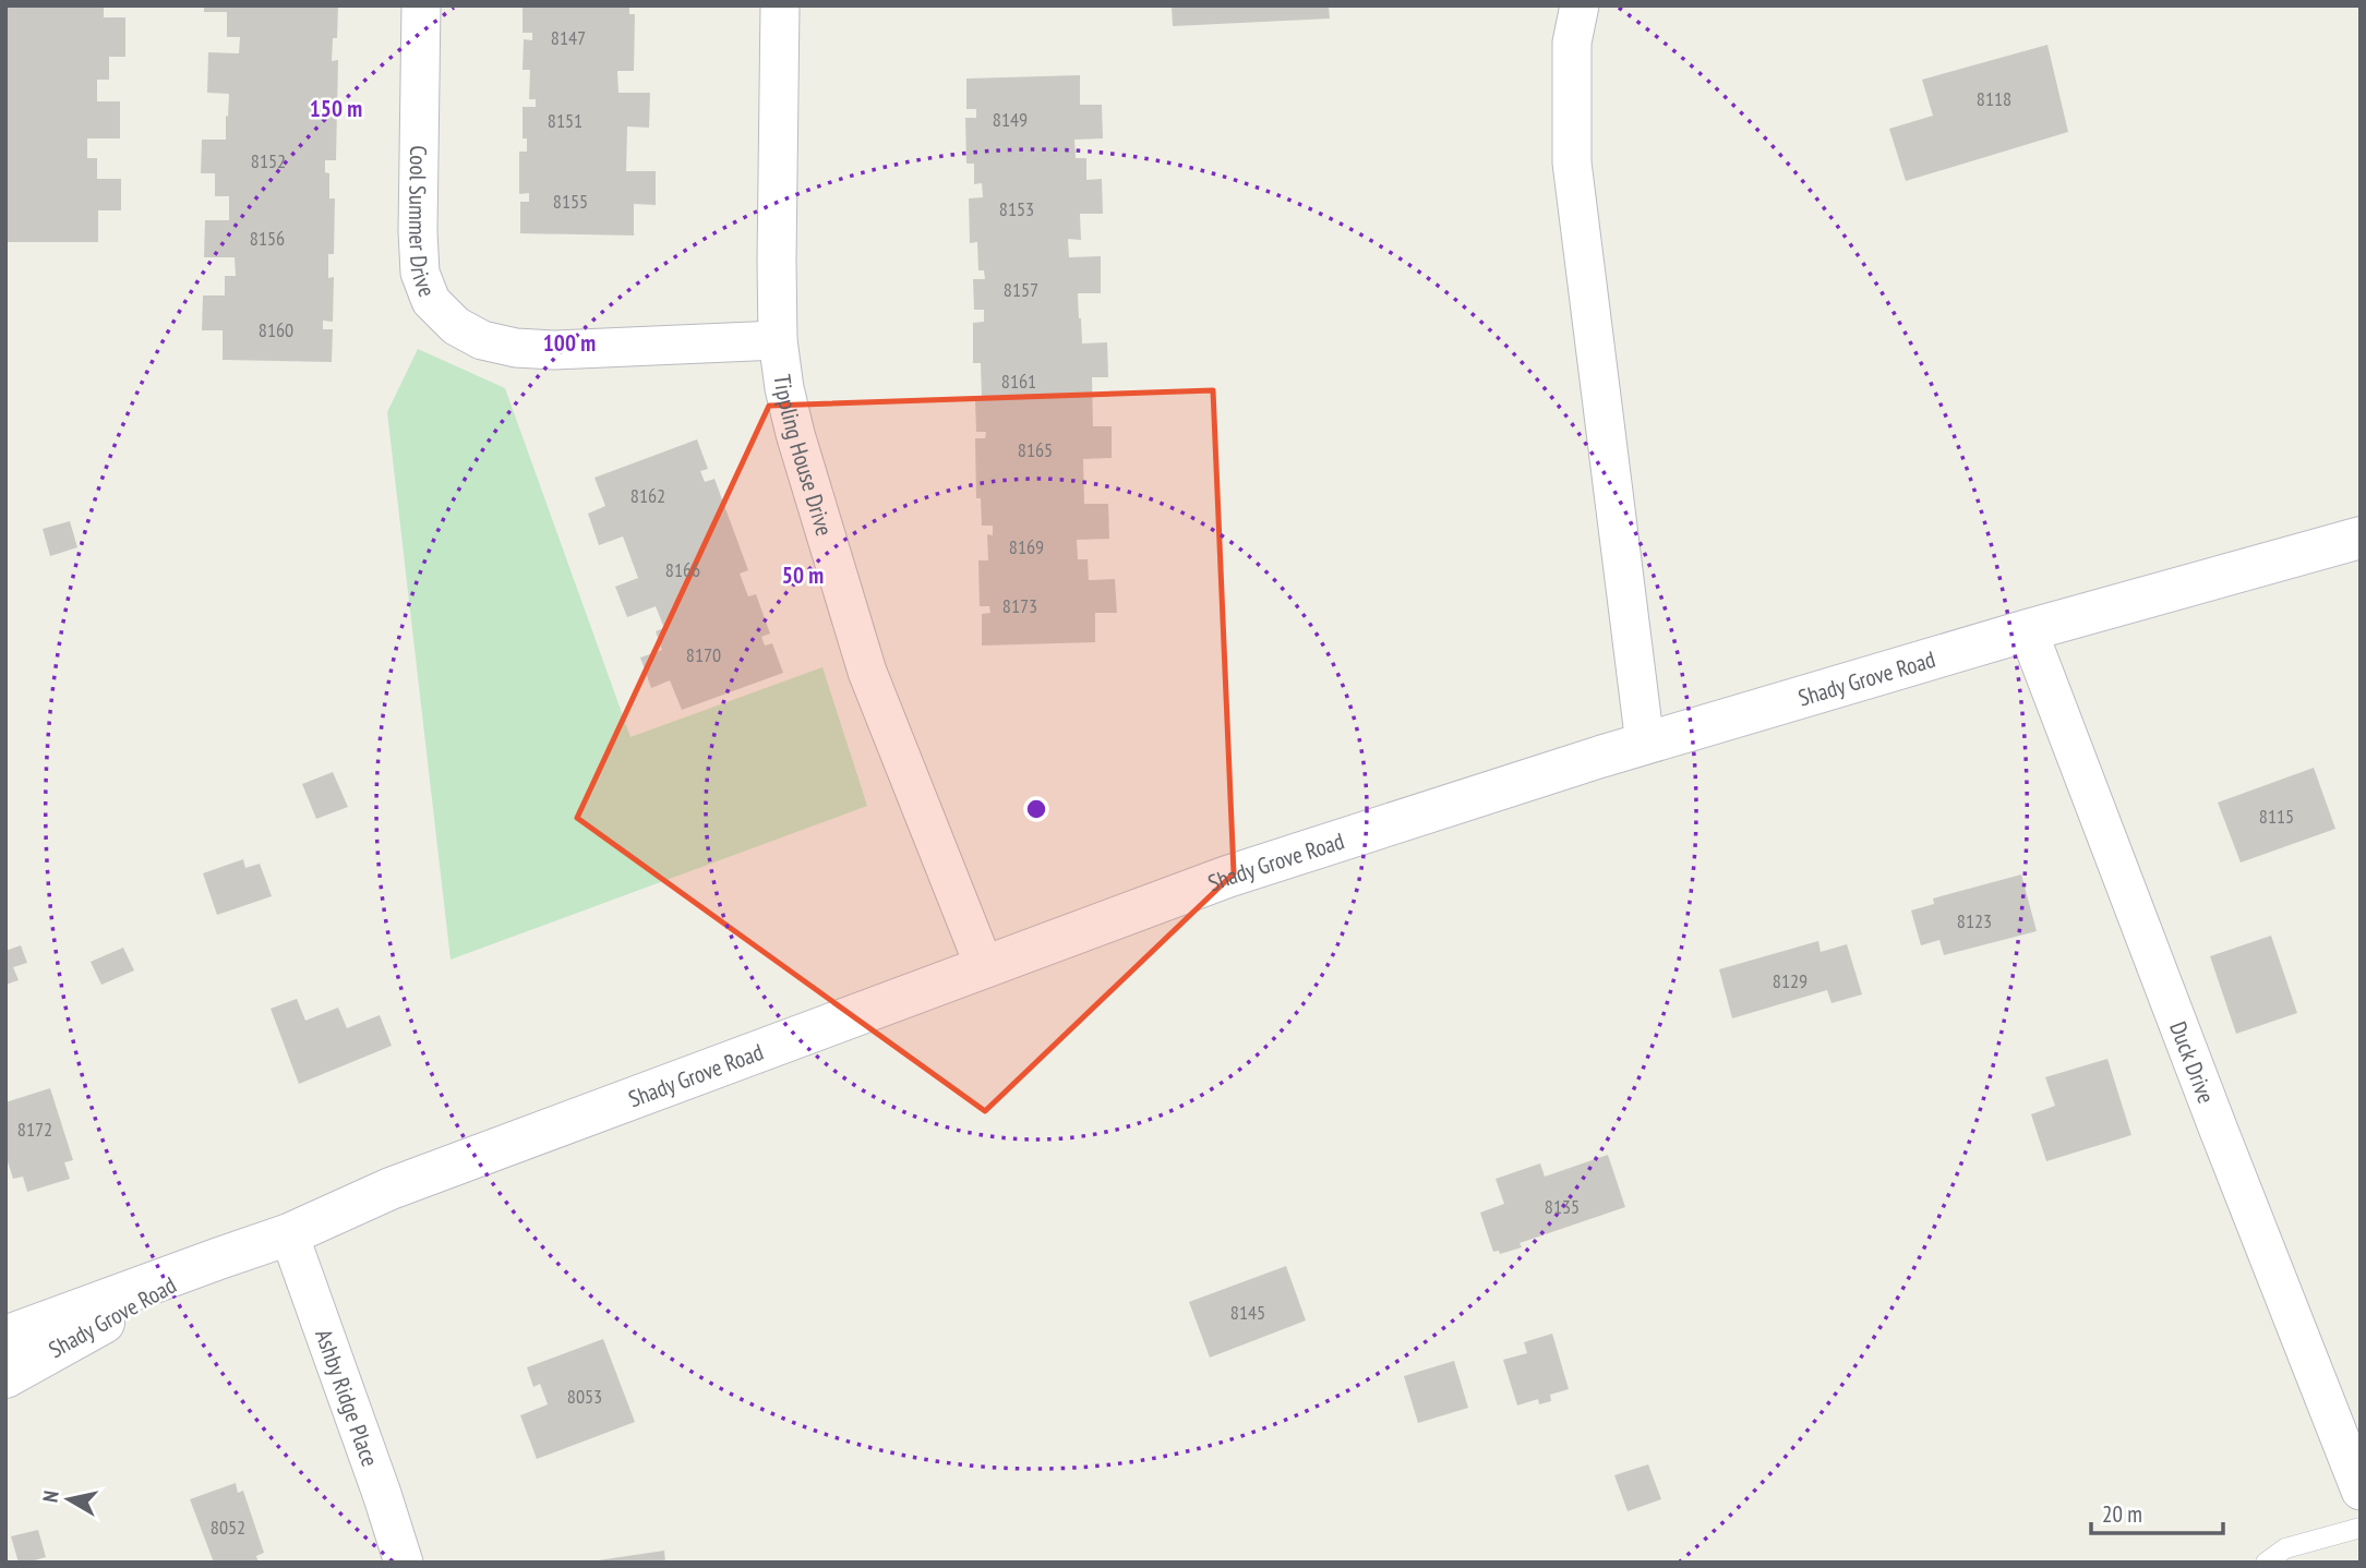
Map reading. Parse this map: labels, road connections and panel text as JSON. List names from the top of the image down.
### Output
{
  "streets": {
    "main road": ["Shady Grove Road"],
    "street": [
      "Cool Summer Drive",
      "Tippling House Drive",
      "Duck Drive",
      "Ashby Ridge Place"
    ]
  },
  "crossings": [
    ["Cool Summer Drive", "Tippling House Drive"],
    ["Tippling House Drive", "Shady Grove Road"],
    ["Shady Grove Road", "Duck Drive"],
    ["Shady Grove Road", "Ashby Ridge Place"]
  ],
  "house_numbers": [
    "8147",
    "8118",
    "8149",
    "8151",
    "8152",
    "8155",
    "8153",
    "8156",
    "8157",
    "8160",
    "8161",
    "8165",
    "8162",
    "8169",
    "8166",
    "8173",
    "8170",
    "8115",
    "8123",
    "8129",
    "8172",
    "8135",
    "8145",
    "8053",
    "8052"
  ],
  "scale_bar": "20 m",
  "north": "left",
  "rings": ["150 m", "100 m", "50 m"]
}
